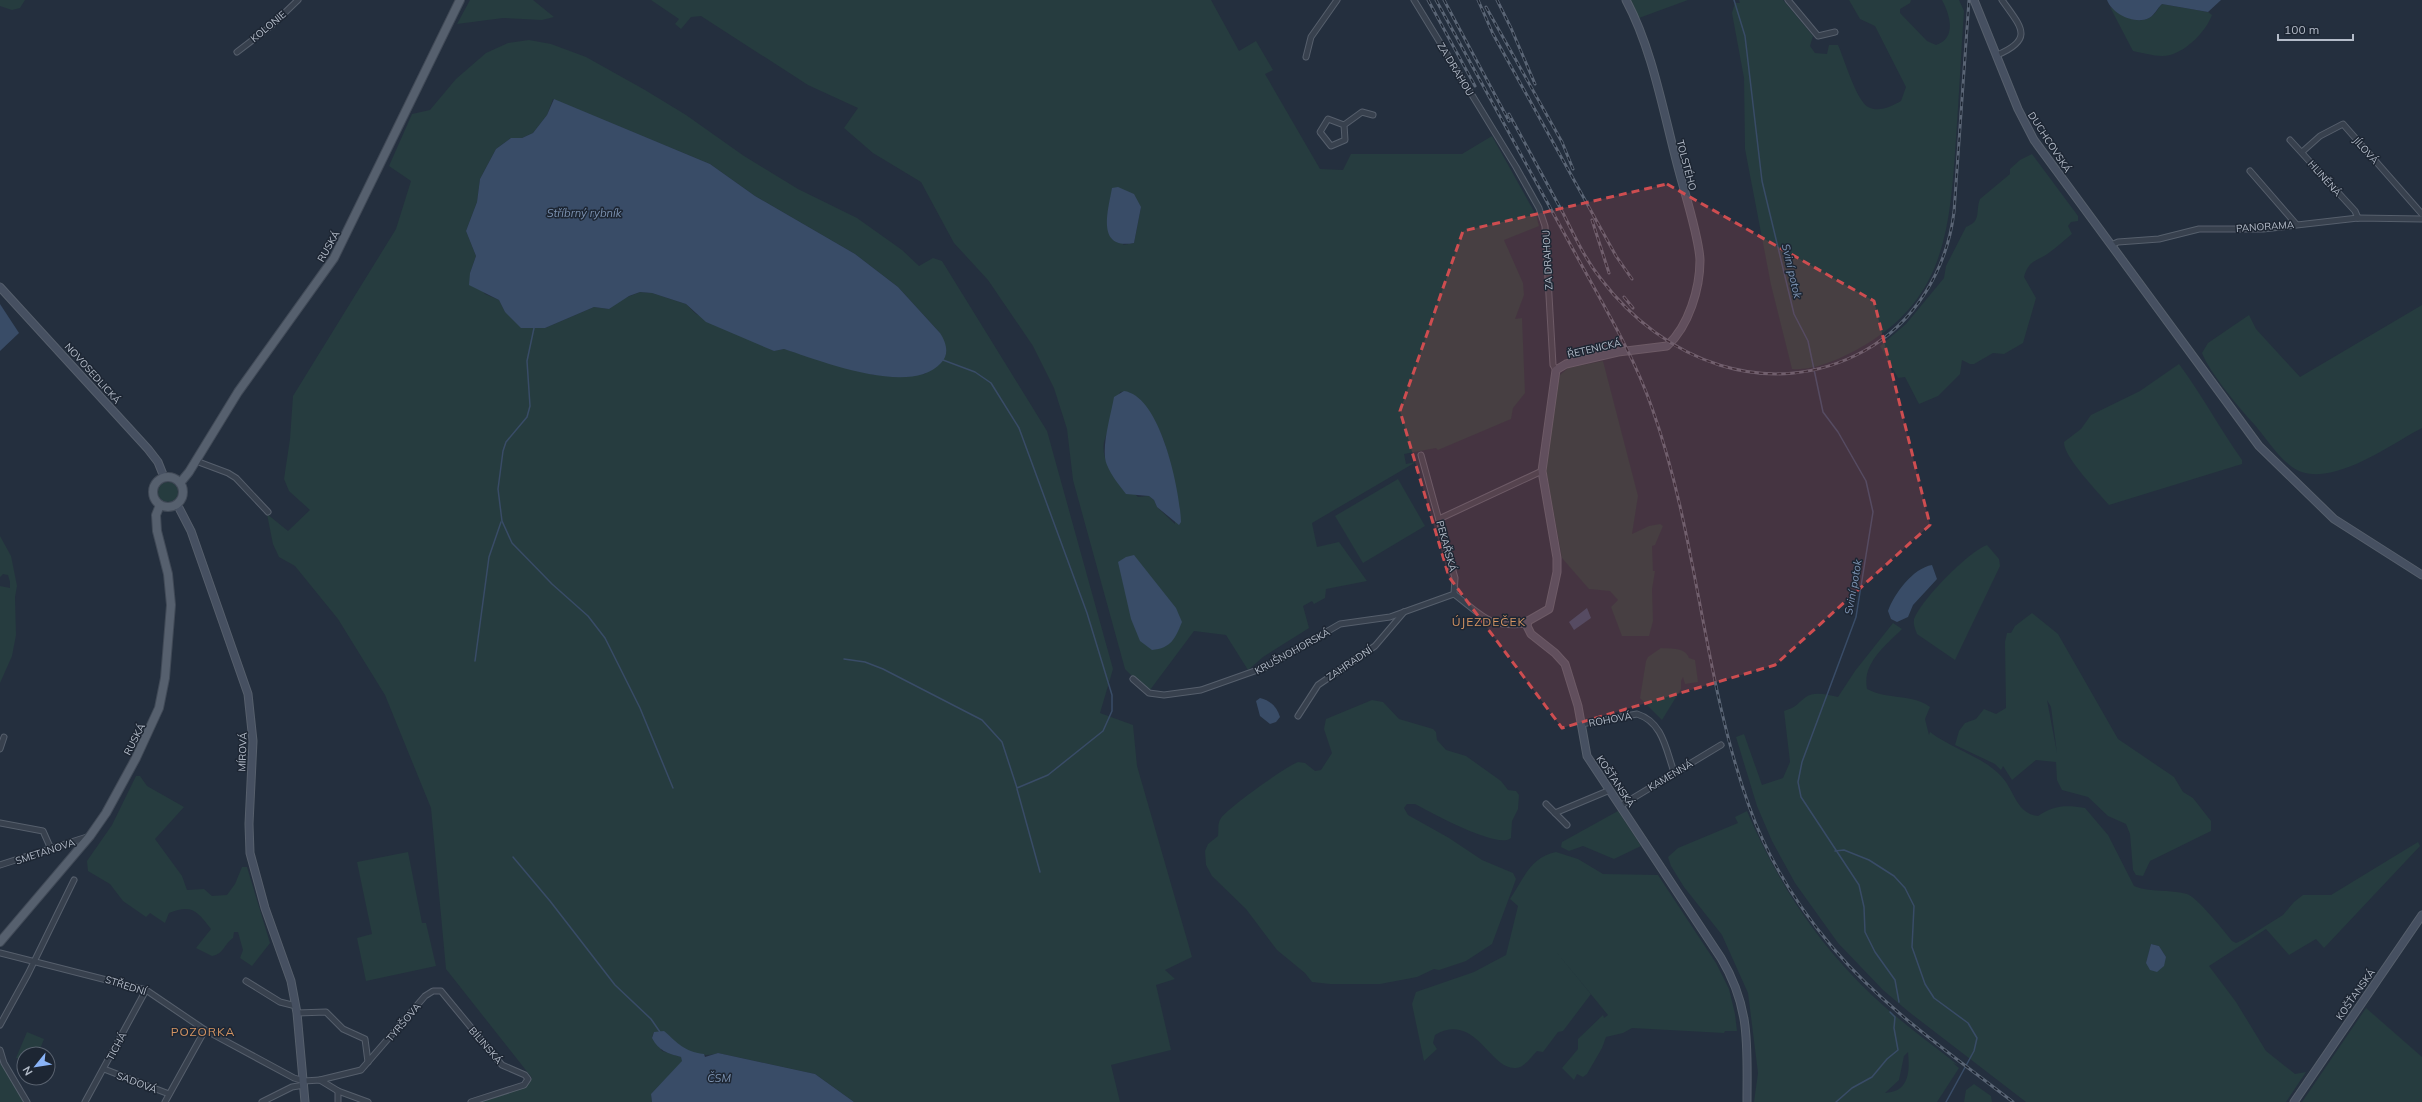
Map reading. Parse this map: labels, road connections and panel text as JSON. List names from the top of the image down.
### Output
{
  "streets": {
    "main road": ["RUSKÁ"],
    "street": [
      "KOLONIE",
      "ZA DRAHOU",
      "DUCHCOVSKÁ",
      "JÍLOVÁ",
      "TOLSTÉHO",
      "HLINĚNÁ",
      "PANORAMA",
      "ŘETENICKÁ",
      "NOVOSEDLICKÁ",
      "PEKAŘSKÁ",
      "KRUŠNOHORSKÁ",
      "ZAHRADNÍ",
      "ROHOVÁ",
      "MÍROVÁ",
      "KAMENNÁ",
      "KOŠŤANSKÁ",
      "SMETANOVA",
      "STŘEDNÍ",
      "TYRŠOVA",
      "BÍLINSKÁ",
      "TICHÁ",
      "SADOVÁ"
    ]
  },
  "crossings": [
    ["ZA DRAHOU", "ŘETENICKÁ"],
    ["DUCHCOVSKÁ", "PANORAMA"],
    ["JÍLOVÁ", "HLINĚNÁ"],
    ["TOLSTÉHO", "ŘETENICKÁ"],
    ["HLINĚNÁ", "PANORAMA"],
    ["RUSKÁ", "NOVOSEDLICKÁ"],
    ["RUSKÁ", "MÍROVÁ"],
    ["RUSKÁ", "SMETANOVA"],
    ["NOVOSEDLICKÁ", "MÍROVÁ"],
    ["PEKAŘSKÁ", "KRUŠNOHORSKÁ"],
    ["KRUŠNOHORSKÁ", "ZAHRADNÍ"],
    ["ROHOVÁ", "KAMENNÁ"],
    ["ROHOVÁ", "KOŠŤANSKÁ"],
    ["MÍROVÁ", "STŘEDNÍ"],
    ["KAMENNÁ", "KOŠŤANSKÁ"],
    ["STŘEDNÍ", "TICHÁ"],
    ["STŘEDNÍ", "SADOVÁ"],
    ["TYRŠOVA", "BÍLINSKÁ"],
    ["TICHÁ", "SADOVÁ"]
  ],
  "districts": ["ÚJEZDEČEK", "POZORKA"],
  "water": ["Stříbrný rybník", "Sviní potok", "ČSM"],
  "scale_bar": "100 m",
  "north": "bottom left"
}
